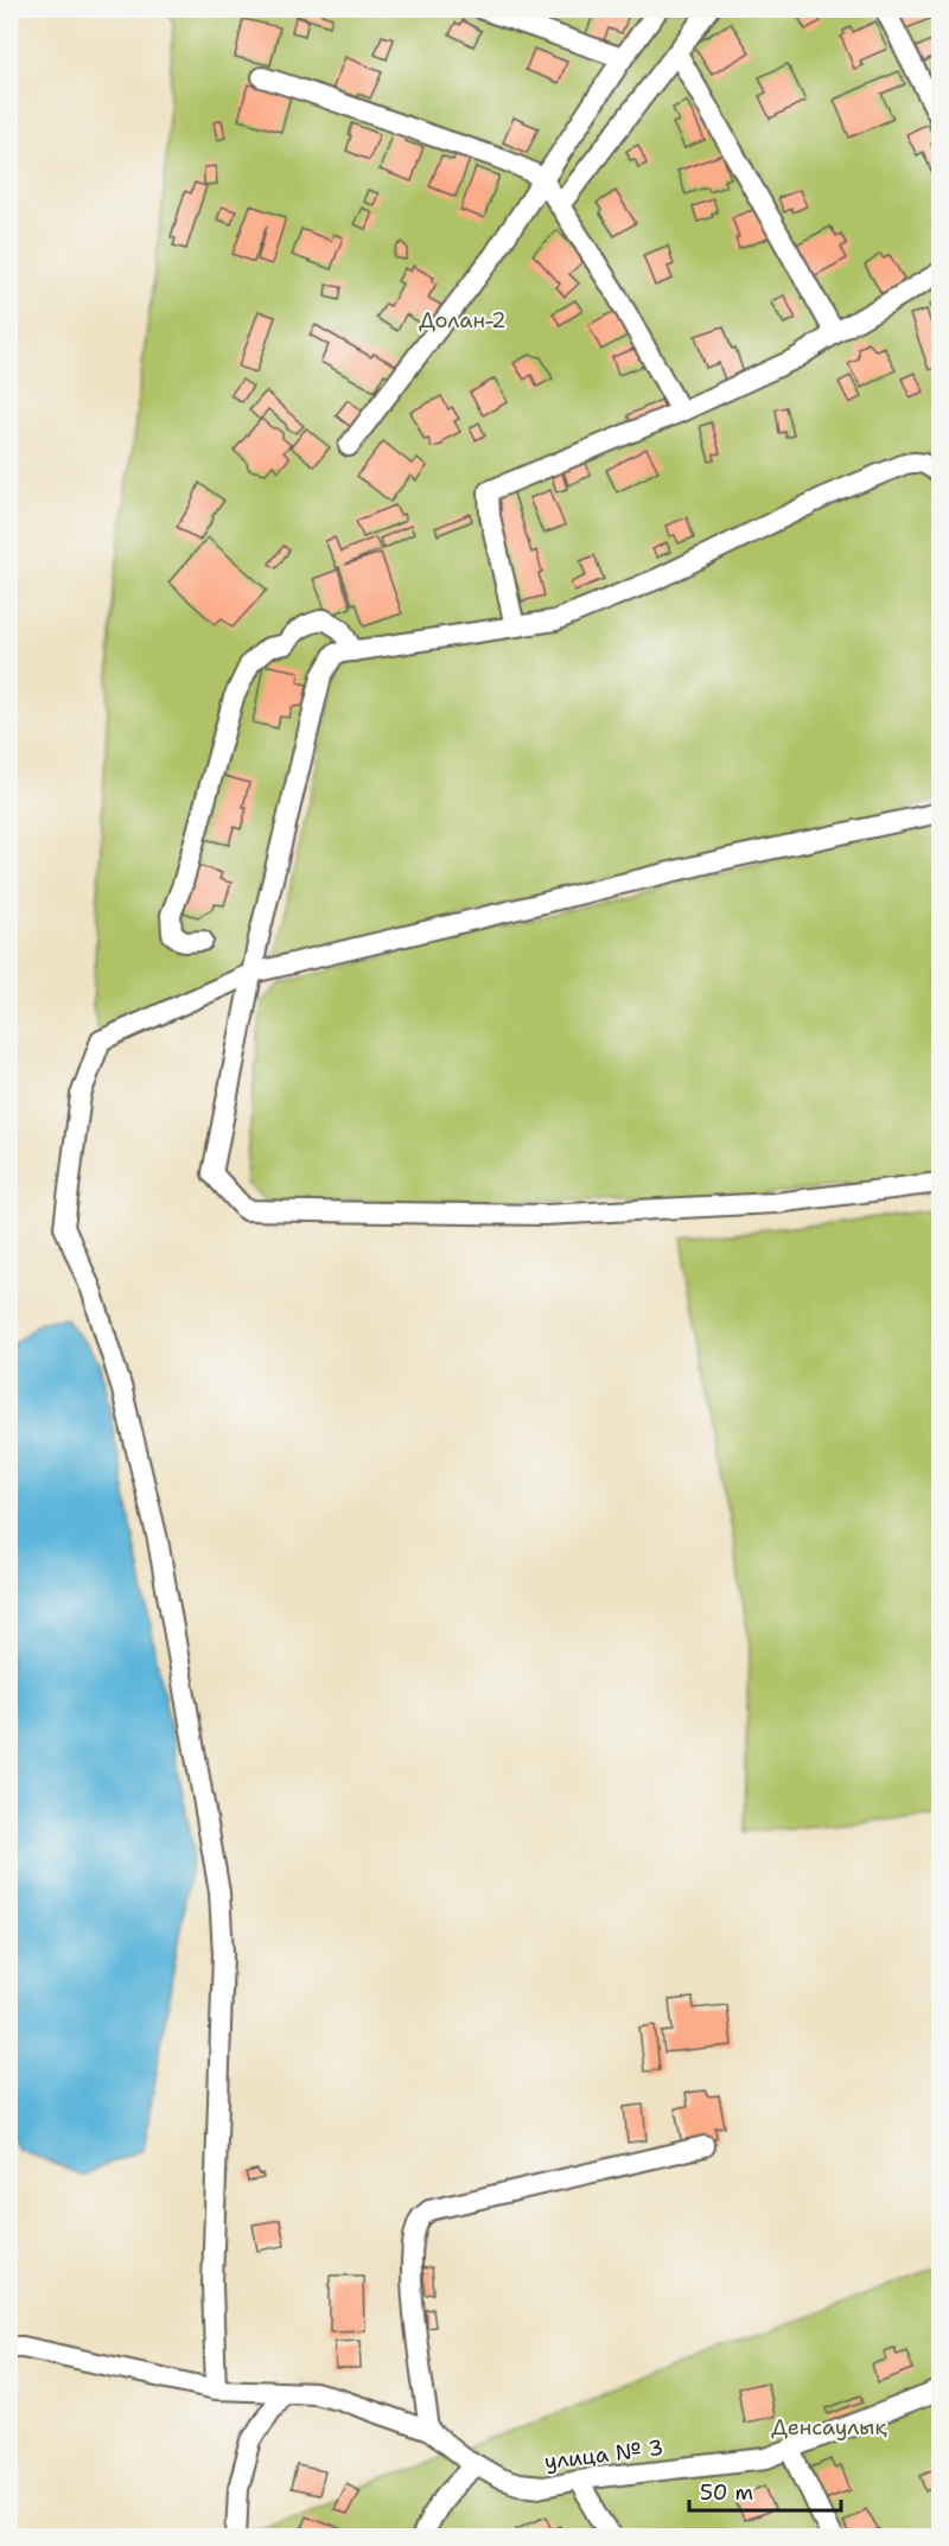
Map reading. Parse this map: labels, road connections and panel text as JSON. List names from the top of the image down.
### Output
{
  "streets": {
    "street": ["улица № 3"]
  },
  "parks": ["Долан-2", "Денсаулық"],
  "scale_bar": "50 m"
}
